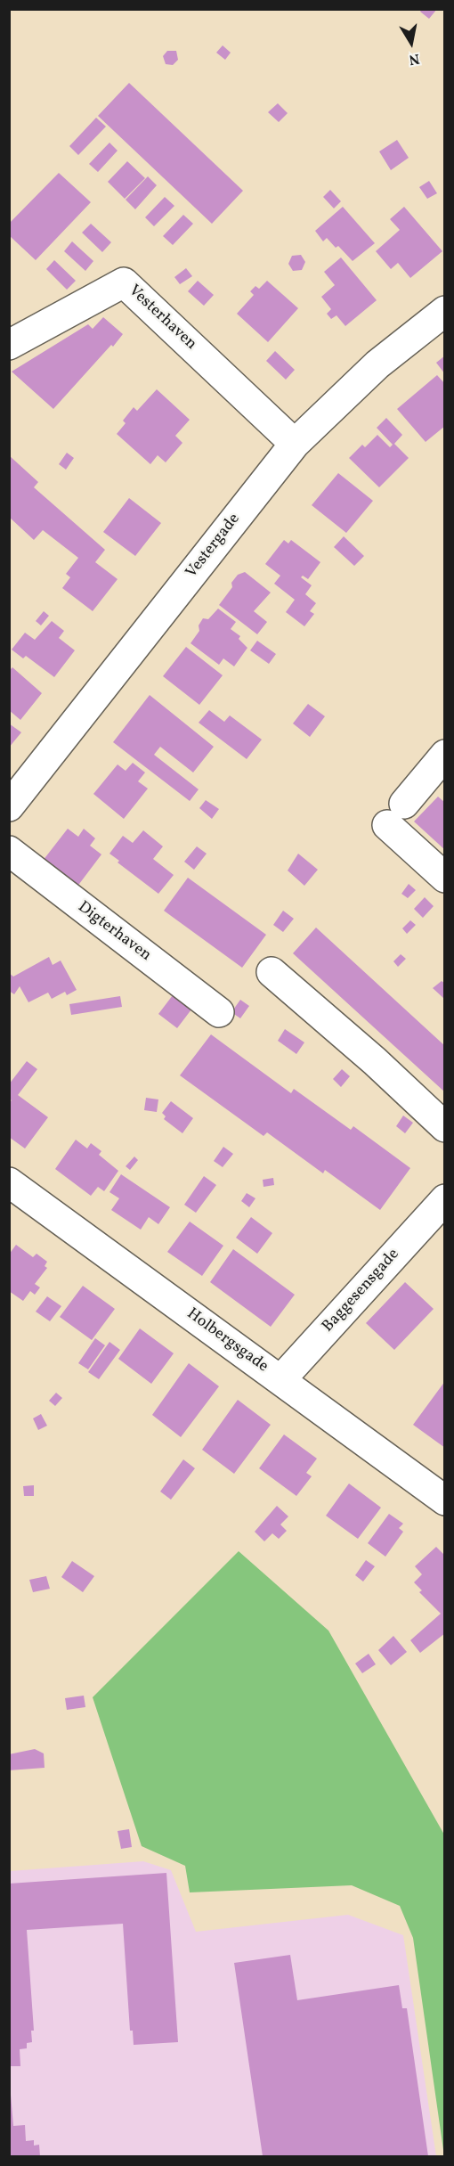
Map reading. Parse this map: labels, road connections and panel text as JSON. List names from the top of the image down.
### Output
{
  "streets": {
    "street": [
      "Vesterhaven",
      "Vestergade",
      "Digterhaven",
      "Baggesensgade",
      "Holbergsgade"
    ]
  },
  "crossings": [
    ["Vesterhaven", "Vestergade"],
    ["Baggesensgade", "Holbergsgade"]
  ],
  "north": "bottom"
}
